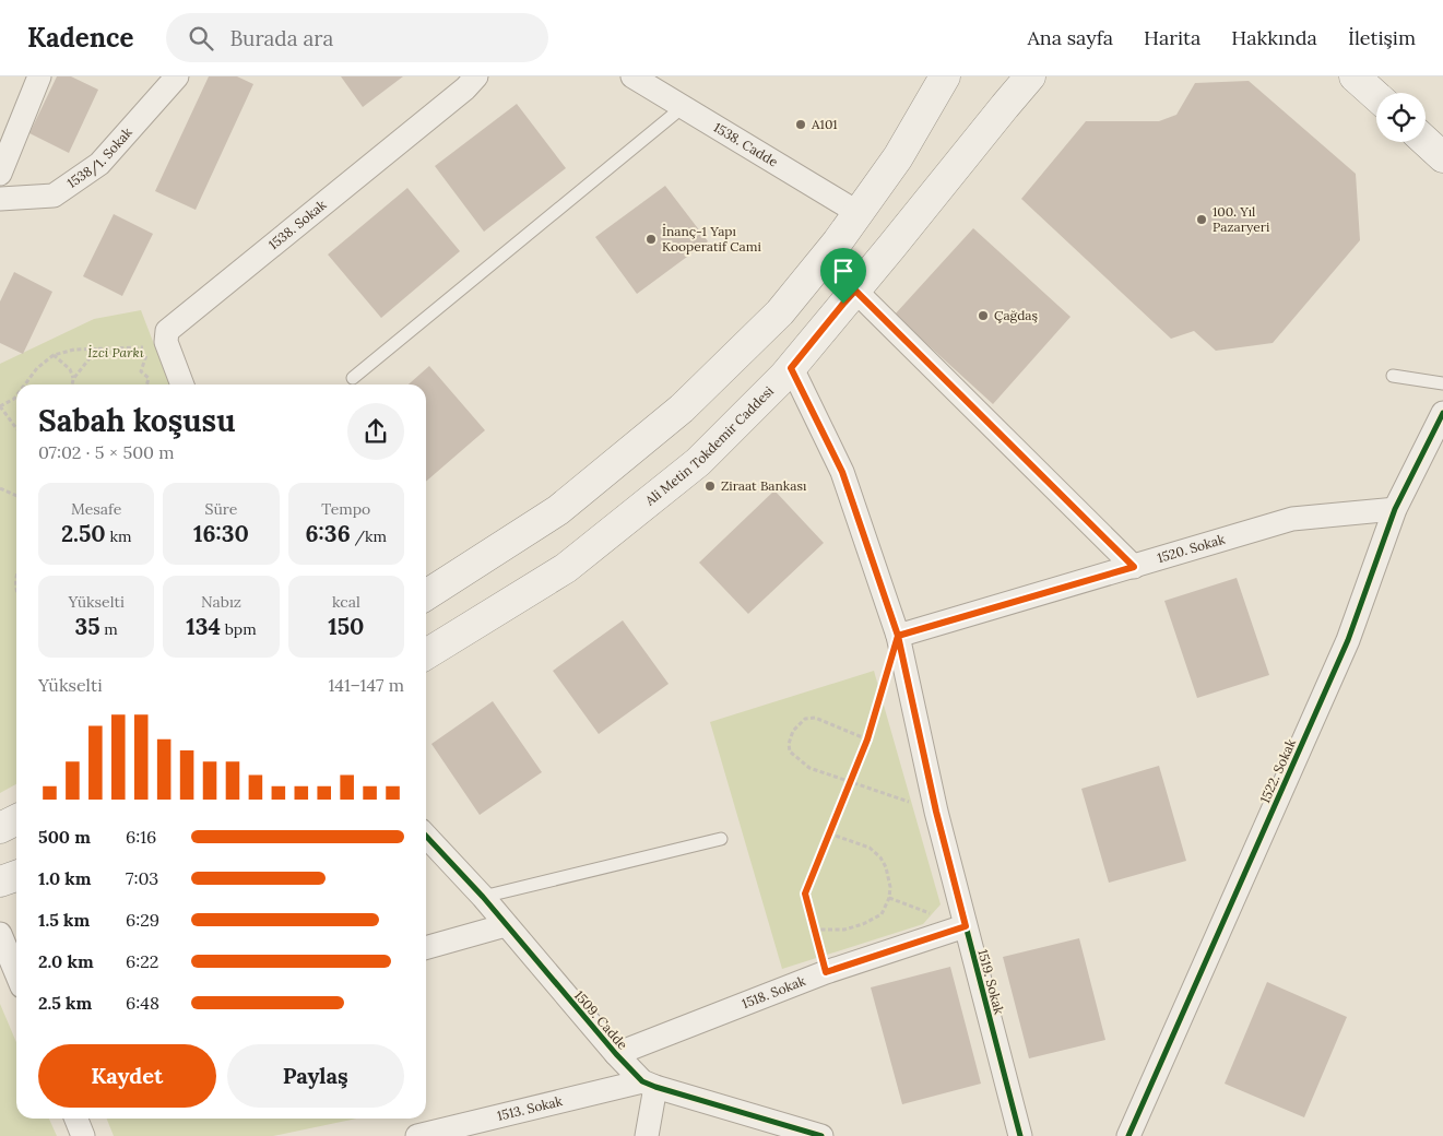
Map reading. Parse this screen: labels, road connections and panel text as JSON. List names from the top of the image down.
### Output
{
  "streets": {
    "main road": ["Ali Metin Tokdemir Caddesi"],
    "street": [
      "1538. Cadde",
      "1538/1. Sokak",
      "1538. Sokak",
      "1520. Sokak",
      "1522. Sokak",
      "1519. Sokak",
      "1518. Sokak",
      "1509. Cadde",
      "1513. Sokak"
    ]
  },
  "crossings": [
    ["Ali Metin Tokdemir Caddesi", "1519. Sokak"],
    ["1520. Sokak", "1522. Sokak"],
    ["1520. Sokak", "1519. Sokak"],
    ["1519. Sokak", "1518. Sokak"],
    ["1518. Sokak", "1509. Cadde"],
    ["1509. Cadde", "1513. Sokak"]
  ],
  "parks": ["İzci Parkı"],
  "places": [
    "A101",
    "100. Yıl Pazaryeri",
    "İnanç-1 Yapı Kooperatif Cami",
    "Çağdaş",
    "Ziraat Bankası"
  ],
  "page": {
    "header": "Kadence",
    "search": "Burada ara",
    "nav": [
      "Ana sayfa",
      "Harita",
      "Hakkında",
      "İletişim"
    ],
    "heading": ["Sabah koşusu", "07:02 · 5 × 500 m"],
    "stats": [
      ["Mesafe", "2.50 km"],
      ["Süre", "16:30"],
      ["Tempo", "6:36 /km"],
      ["Yükselti", "35 m"],
      ["Nabız", "134 bpm"],
      ["kcal", "150"]
    ],
    "chart": ["Yükselti", "141–147 m"],
    "list": [
      {
        "name": "500 m",
        "note": "6:16"
      },
      {
        "name": "1.0 km",
        "note": "7:03"
      },
      {
        "name": "1.5 km",
        "note": "6:29"
      },
      {
        "name": "2.0 km",
        "note": "6:22"
      },
      {
        "name": "2.5 km",
        "note": "6:48"
      }
    ],
    "buttons": ["Kaydet", "Paylaş"]
  }
}
